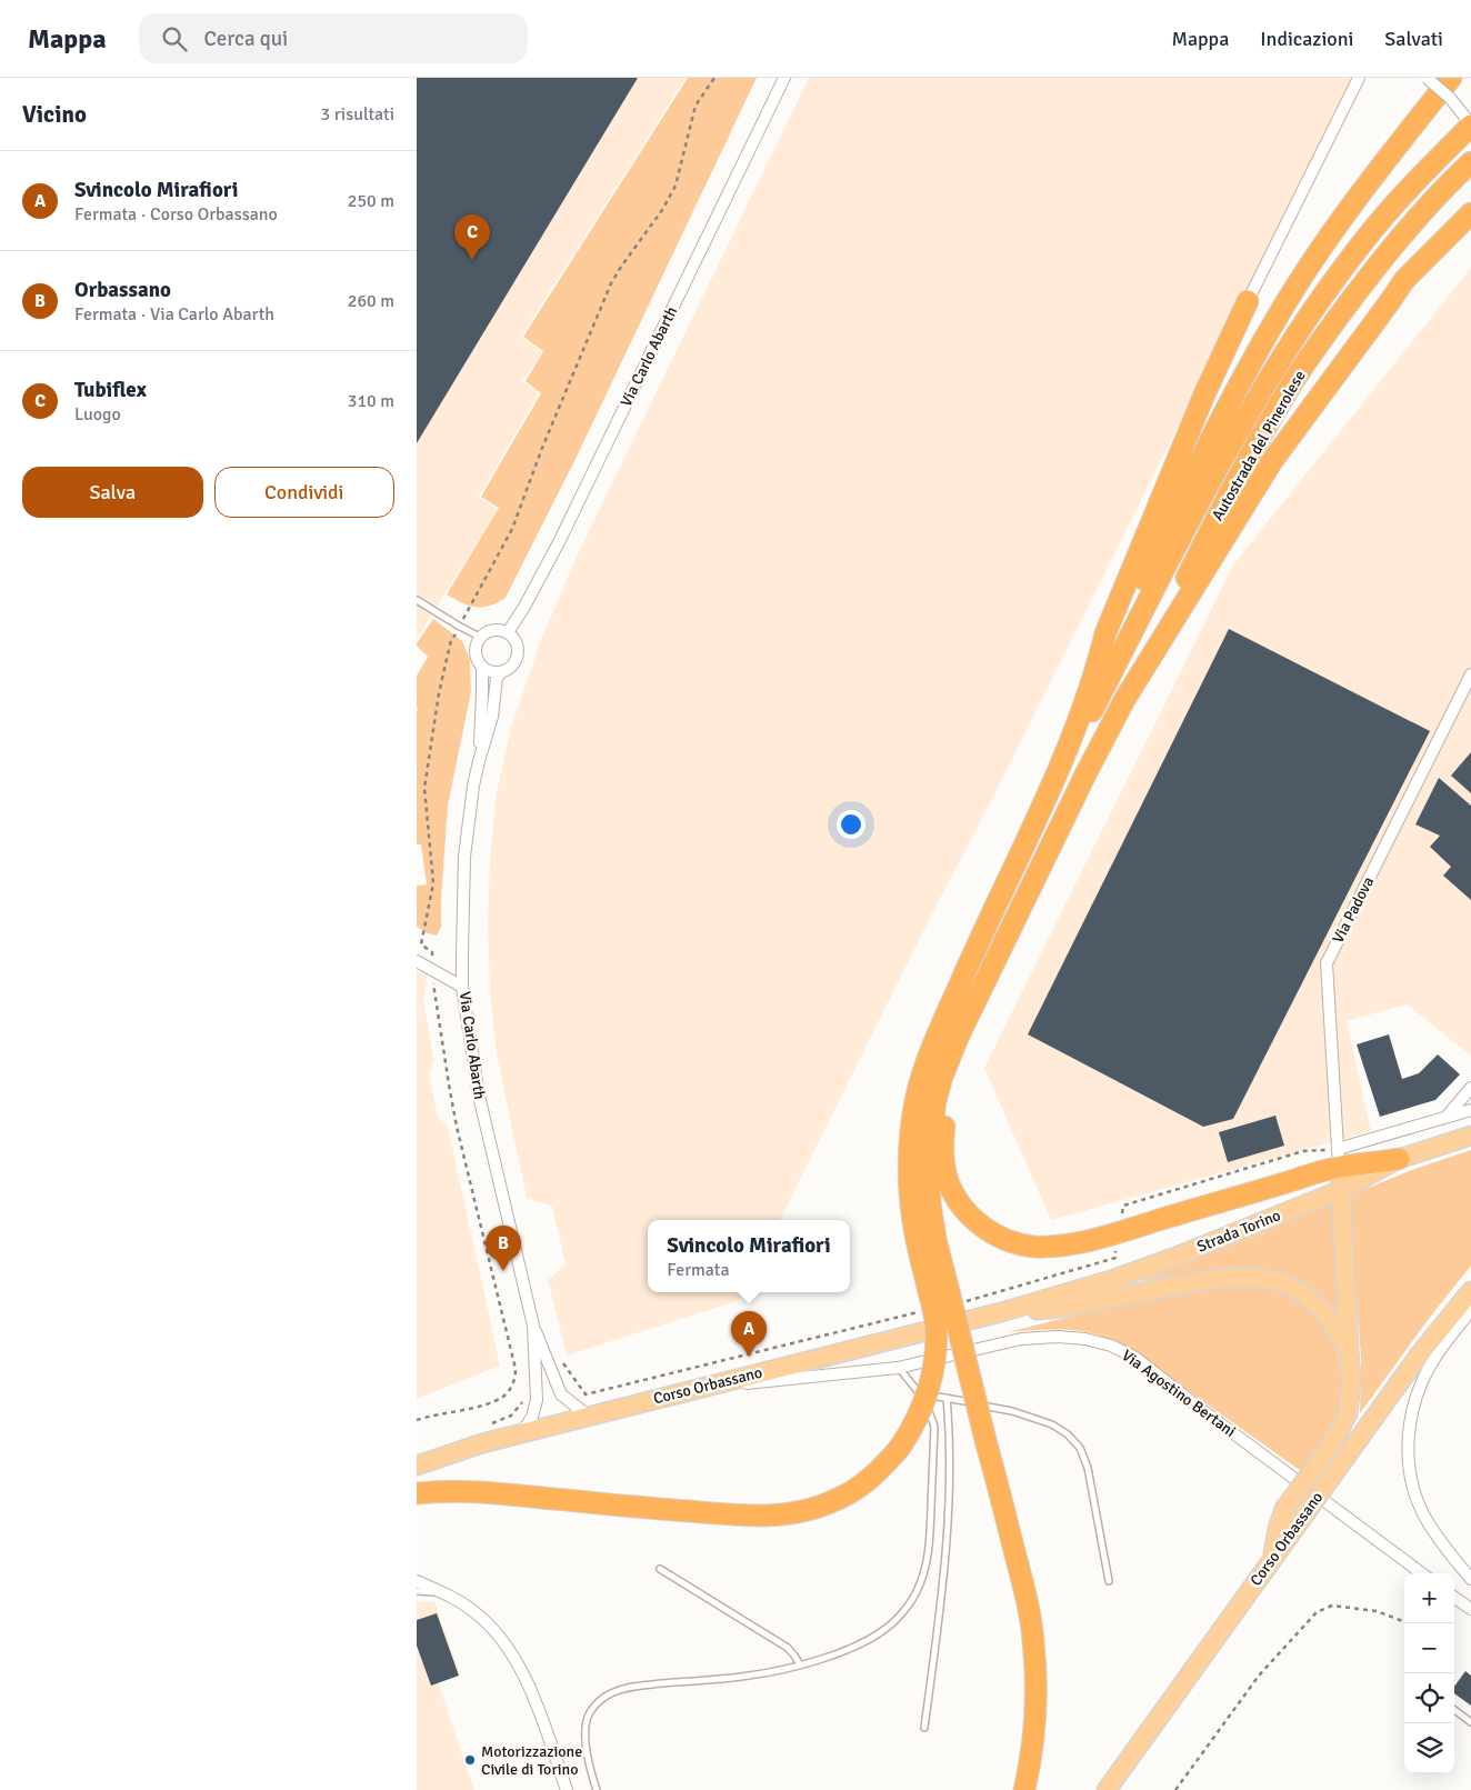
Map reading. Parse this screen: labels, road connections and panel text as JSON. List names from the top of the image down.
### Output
{
  "streets": {
    "highway": ["Autostrada del Pinerolese"],
    "main road": ["Strada Torino", "Corso Orbassano"],
    "street": ["Via Carlo Abarth", "Via Padova", "Via Agostino Bertani"]
  },
  "crossings": [
    ["Via Carlo Abarth", "Corso Orbassano"],
    ["Strada Torino", "Corso Orbassano"],
    ["Corso Orbassano", "Via Agostino Bertani"]
  ],
  "places": ["Motorizzazione Civile di Torino"],
  "page": {
    "header": "Mappa",
    "search": "Cerca qui",
    "nav": ["Mappa", "Indicazioni", "Salvati"],
    "heading": ["Vicino", "3 risultati"],
    "list": [
      {
        "mark": "A",
        "name": "Svincolo Mirafiori",
        "note": "Fermata · Corso Orbassano",
        "value": "250 m"
      },
      {
        "mark": "B",
        "name": "Orbassano",
        "note": "Fermata · Via Carlo Abarth",
        "value": "260 m"
      },
      {
        "mark": "C",
        "name": "Tubiflex",
        "note": "Luogo",
        "value": "310 m"
      }
    ],
    "pins": ["C", "B", "A"],
    "buttons": ["Salva", "Condividi"],
    "popup": ["Svincolo Mirafiori", "Fermata"],
    "map_buttons": ["+", "−"]
  }
}
